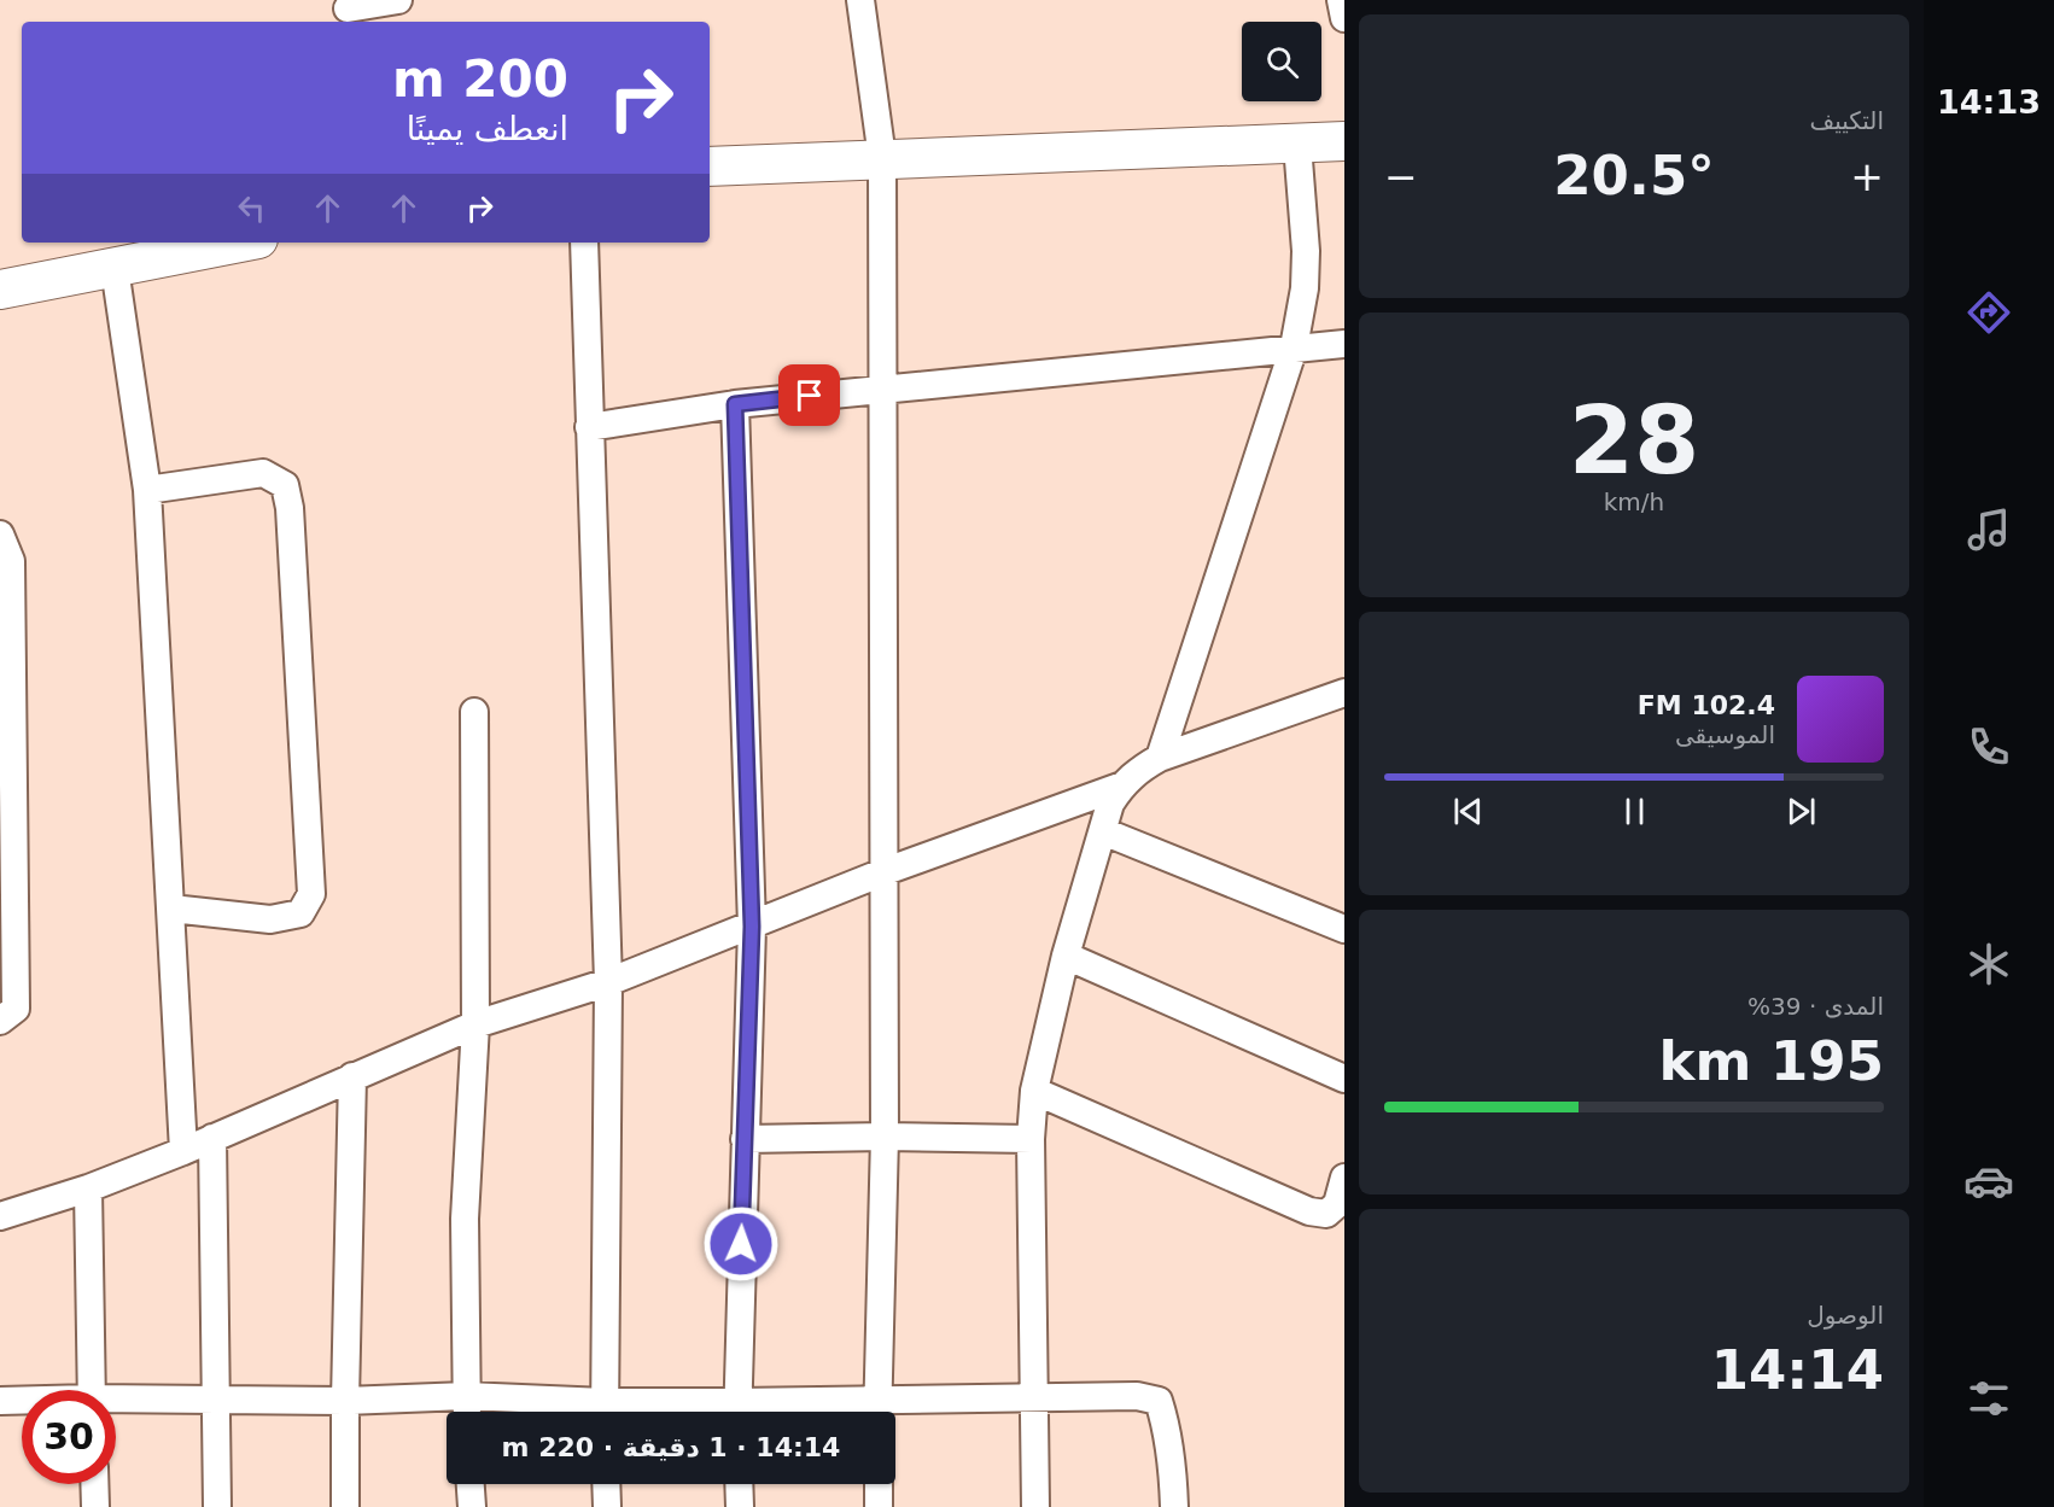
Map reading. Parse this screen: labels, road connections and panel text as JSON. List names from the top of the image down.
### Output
{
  "page": {
    "tabs": "14:13",
    "tile": [
      "التكييف",
      ["28", "km/h"],
      ["المدى · 39%", "195 km"],
      ["الوصول", "14:14"]
    ],
    "turn": ["200 m", "انعطف يمينًا"],
    "heat": ["−", "20.5°", "+"],
    "song": ["102.4 FM", "الموسيقى"],
    "limit": "30",
    "trip": "14:14 · 1 دقيقة · 220 m"
  }
}
